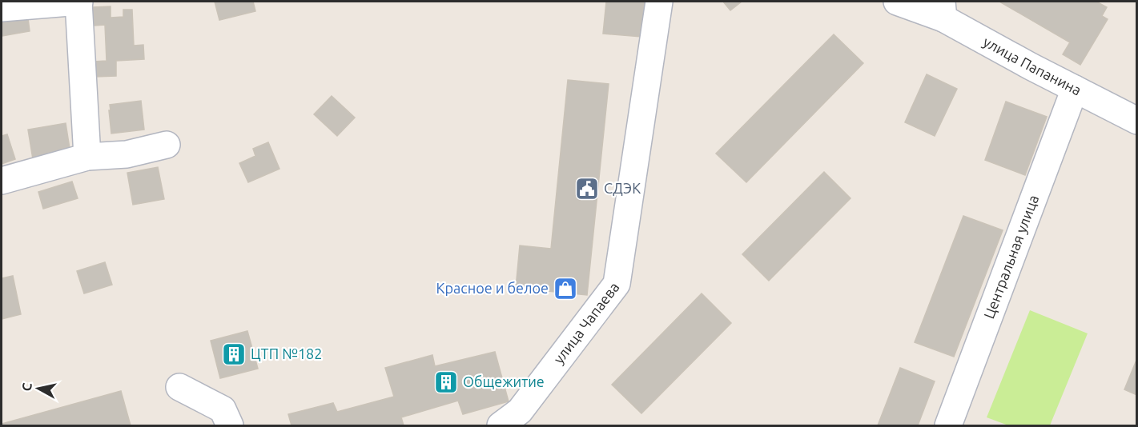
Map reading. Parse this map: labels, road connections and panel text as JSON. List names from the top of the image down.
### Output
{
  "streets": {
    "street": ["улица Папанина", "Центральная улица", "улица Чапаева"]
  },
  "crossings": [
    ["улица Папанина", "Центральная улица"]
  ],
  "places": {
    "public building": ["СДЭК"],
    "shop": ["Красное и белое"],
    "building": ["ЦТП №182", "Общежитие"]
  },
  "north": "left"
}
